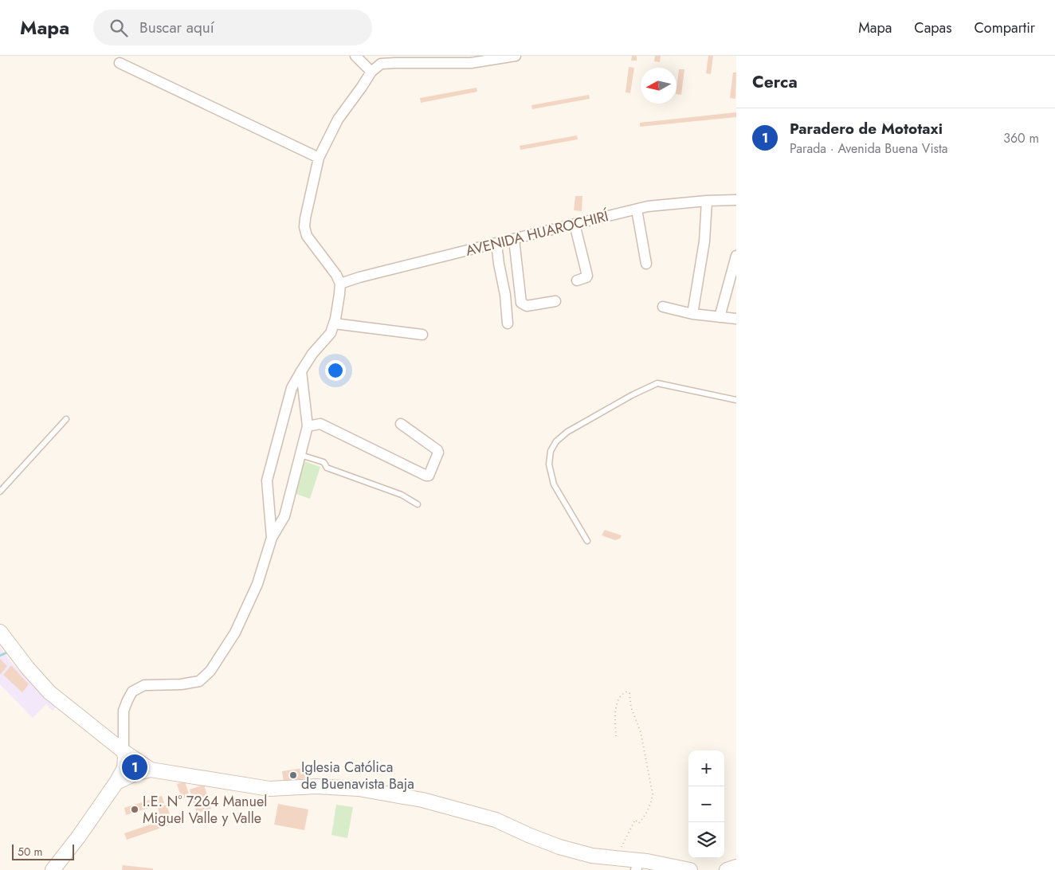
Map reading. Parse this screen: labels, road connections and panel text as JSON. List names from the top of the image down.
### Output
{
  "streets": {
    "street": ["AVENIDA HUAROCHIRÍ"]
  },
  "places": ["Iglesia Católica de Buenavista Baja", "I.E. N° 7264 Manuel Miguel Valle y Valle"],
  "scale_bar": "50 m",
  "north": "left",
  "page": {
    "header": "Mapa",
    "search": "Buscar aquí",
    "nav": ["Mapa", "Capas", "Compartir"],
    "heading": "Cerca",
    "list": [
      {
        "mark": "1",
        "name": "Paradero de Mototaxi",
        "note": "Parada · Avenida Buena Vista",
        "value": "360 m"
      }
    ],
    "map_buttons": ["+", "−"],
    "pins": "1",
    "scale": "50 m"
  }
}
